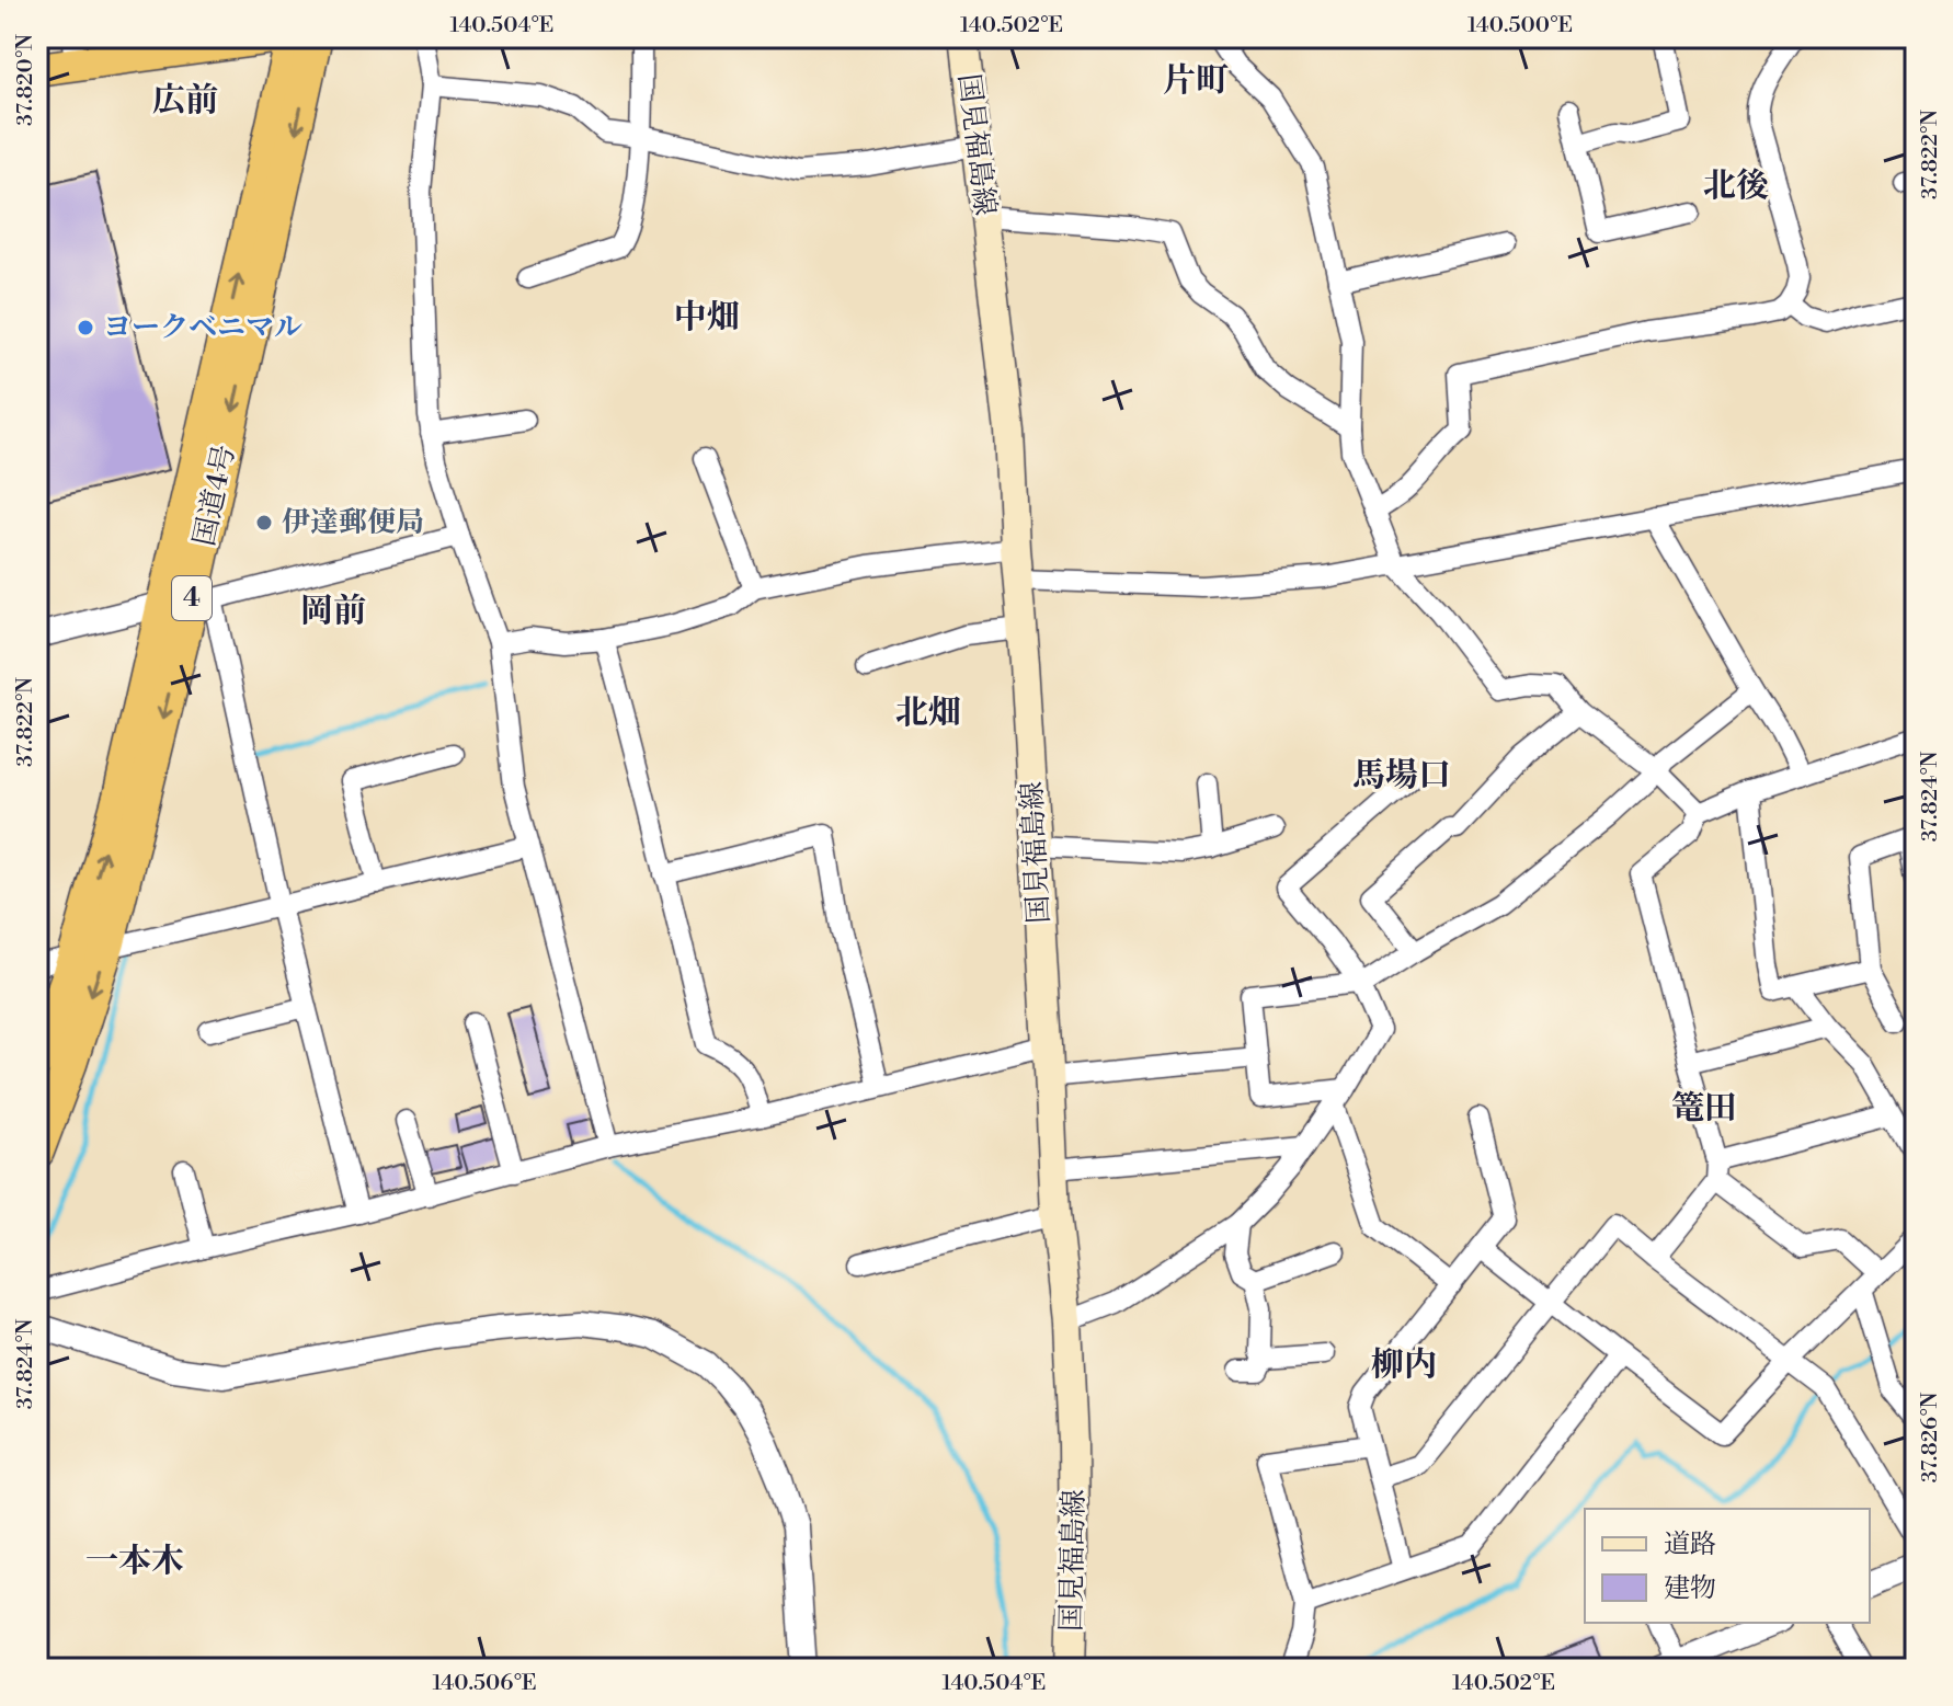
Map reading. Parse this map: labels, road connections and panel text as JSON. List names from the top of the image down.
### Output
{
  "streets": {
    "highway": ["国道4号", "4"],
    "main road": ["国見福島線"]
  },
  "districts": [
    "片町",
    "広前",
    "北後",
    "中畑",
    "岡前",
    "北畑",
    "馬場口",
    "篭田",
    "柳内",
    "一本木"
  ],
  "places": ["ヨークベニマル", "伊達郵便局"],
  "legend": ["道路", "建物"],
  "coordinates": [
    "140.504°E",
    "140.502°E",
    "140.500°E",
    "37.820°N",
    "37.822°N",
    "37.824°N",
    "37.826°N",
    "140.506°E"
  ]
}
